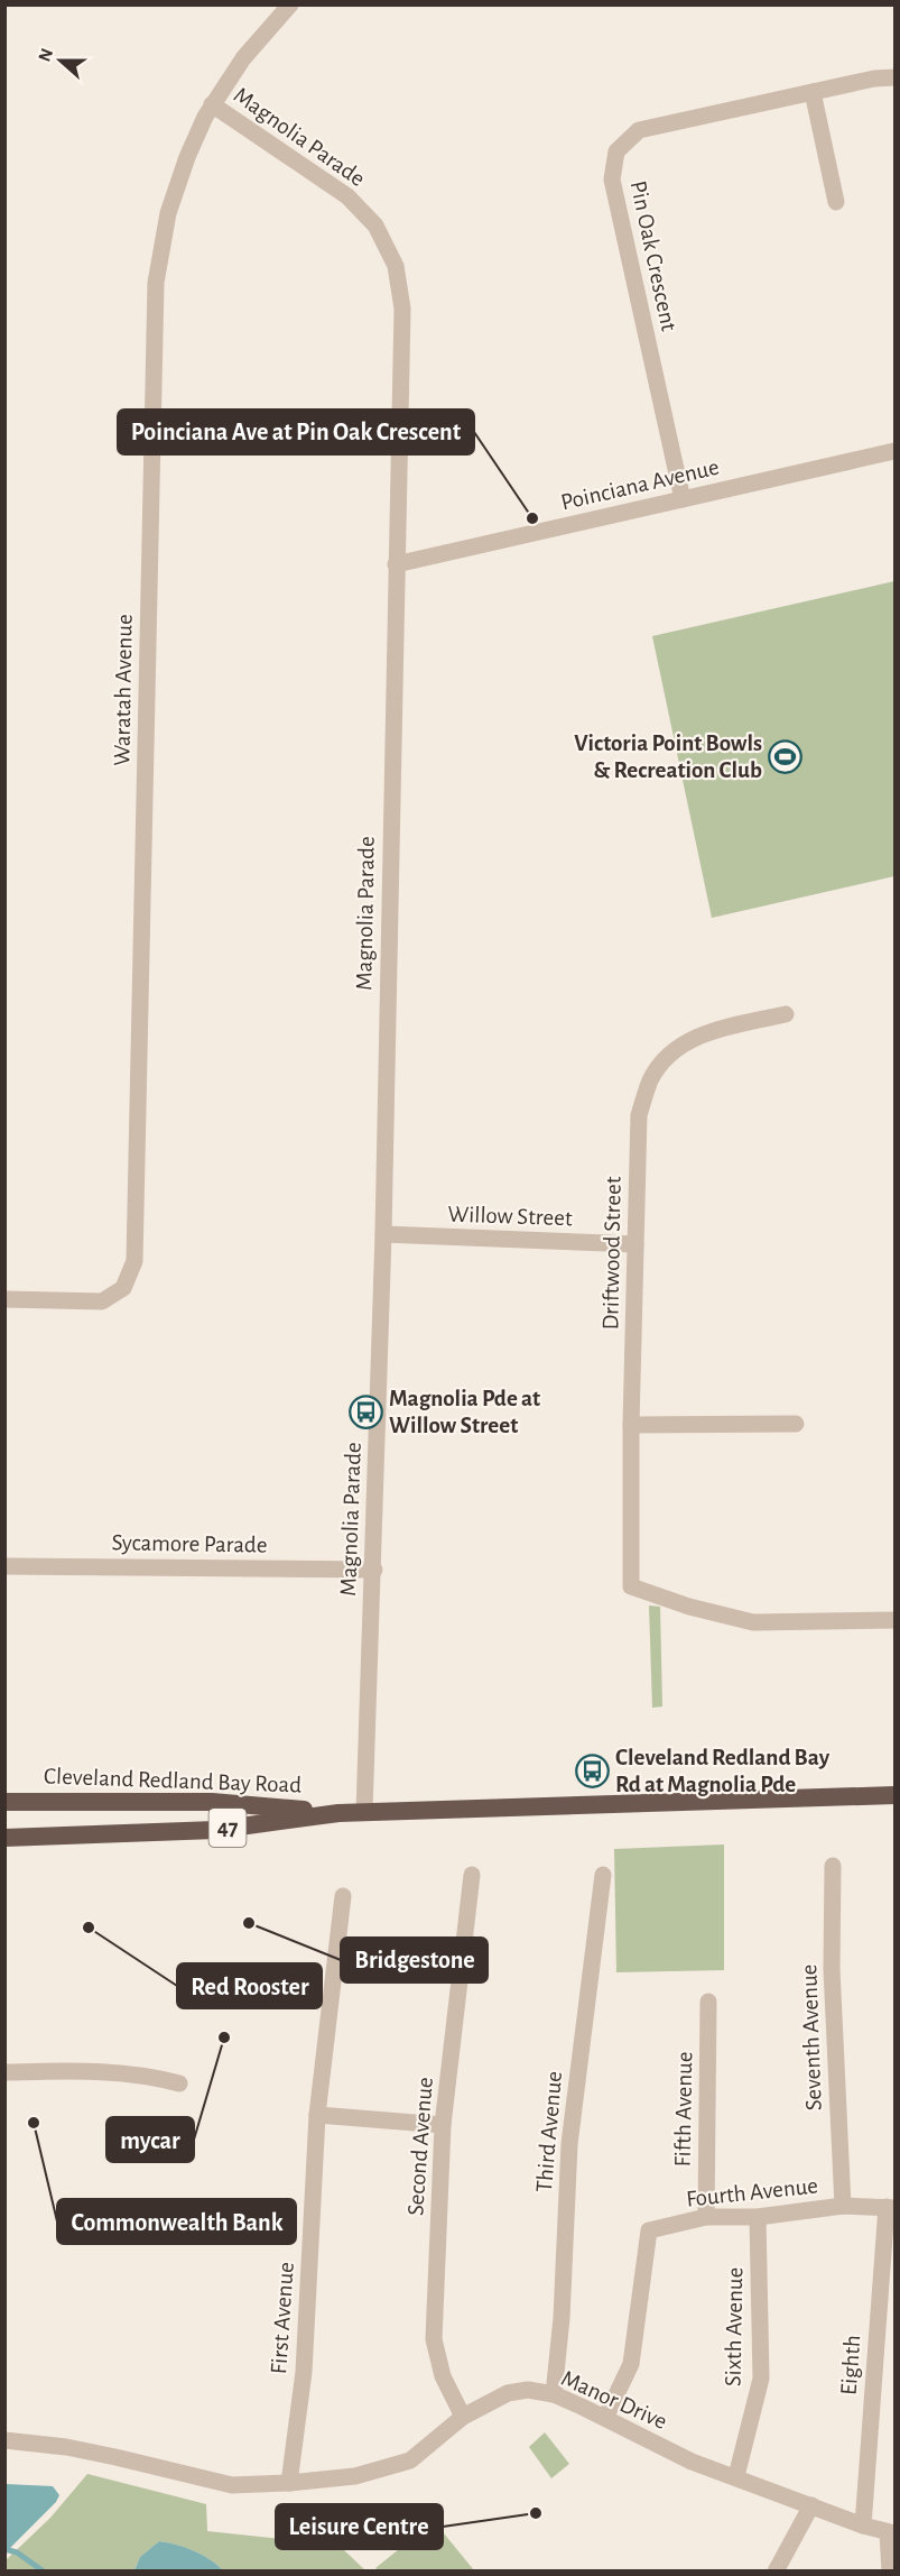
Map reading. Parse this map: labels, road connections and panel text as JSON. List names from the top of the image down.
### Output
{
  "streets": {
    "highway": ["Cleveland Redland Bay Road", "47"],
    "street": [
      "Magnolia Parade",
      "Pin Oak Crescent",
      "Poinciana Avenue",
      "Waratah Avenue",
      "Willow Street",
      "Driftwood Street",
      "Sycamore Parade",
      "Seventh Avenue",
      "Fifth Avenue",
      "Third Avenue",
      "Second Avenue",
      "Fourth Avenue",
      "First Avenue",
      "Sixth Avenue",
      "Eighth",
      "Manor Drive"
    ]
  },
  "crossings": [
    ["Magnolia Parade", "Poinciana Avenue"],
    ["Magnolia Parade", "Waratah Avenue"],
    ["Magnolia Parade", "Willow Street"],
    ["Magnolia Parade", "Sycamore Parade"],
    ["Magnolia Parade", "Cleveland Redland Bay Road"],
    ["Pin Oak Crescent", "Poinciana Avenue"],
    ["Willow Street", "Driftwood Street"],
    ["Seventh Avenue", "Fourth Avenue"],
    ["Fifth Avenue", "Fourth Avenue"],
    ["Third Avenue", "Manor Drive"],
    ["Second Avenue", "Manor Drive"],
    ["Fourth Avenue", "Sixth Avenue"],
    ["Fourth Avenue", "Eighth"],
    ["Fourth Avenue", "Manor Drive"],
    ["First Avenue", "Manor Drive"],
    ["Sixth Avenue", "Manor Drive"],
    ["Eighth", "Manor Drive"]
  ],
  "places": {
    "other": [
      "Poinciana Ave at Pin Oak Crescent",
      "Bridgestone",
      "Red Rooster",
      "mycar",
      "Commonwealth Bank",
      "Leisure Centre"
    ],
    "sports": ["Victoria Point Bowls & Recreation Club"],
    "bus stop": ["Magnolia Pde at Willow Street", "Cleveland Redland Bay Rd at Magnolia Pde"]
  },
  "north": "left"
}
